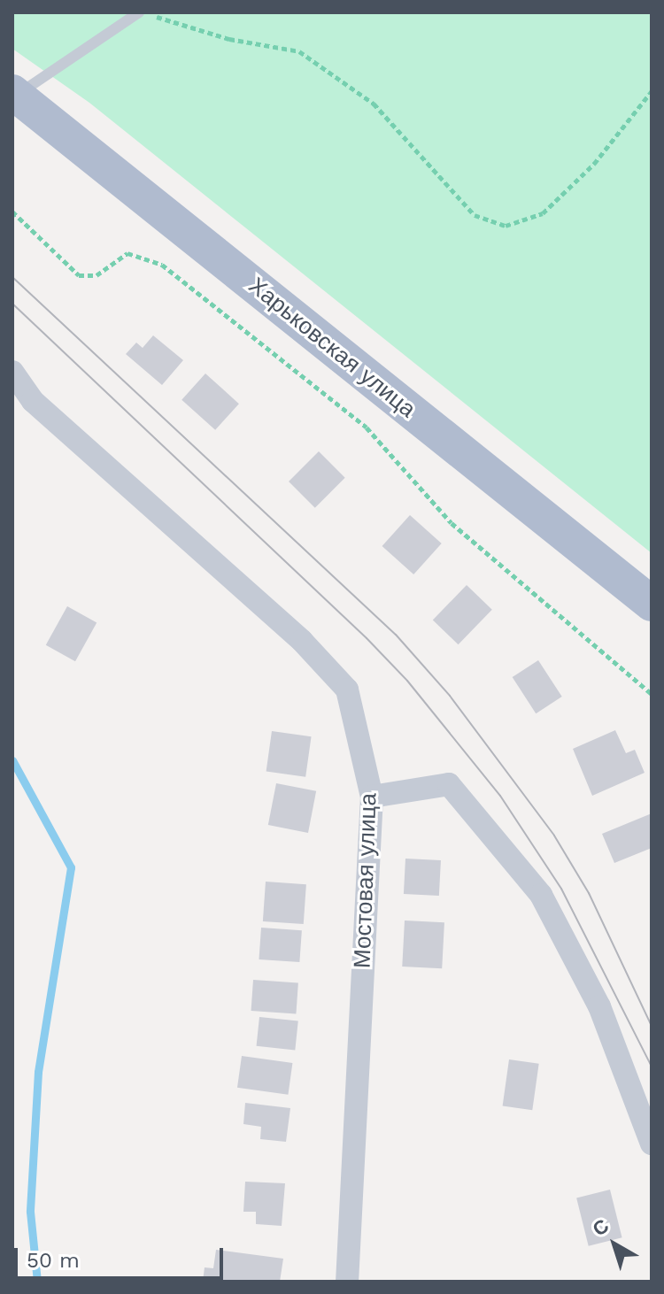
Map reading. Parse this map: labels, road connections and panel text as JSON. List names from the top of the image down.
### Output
{
  "streets": {
    "main road": ["Харьковская улица"],
    "street": ["Мостовая улица"]
  },
  "scale_bar": "50 m",
  "north": "top left"
}
